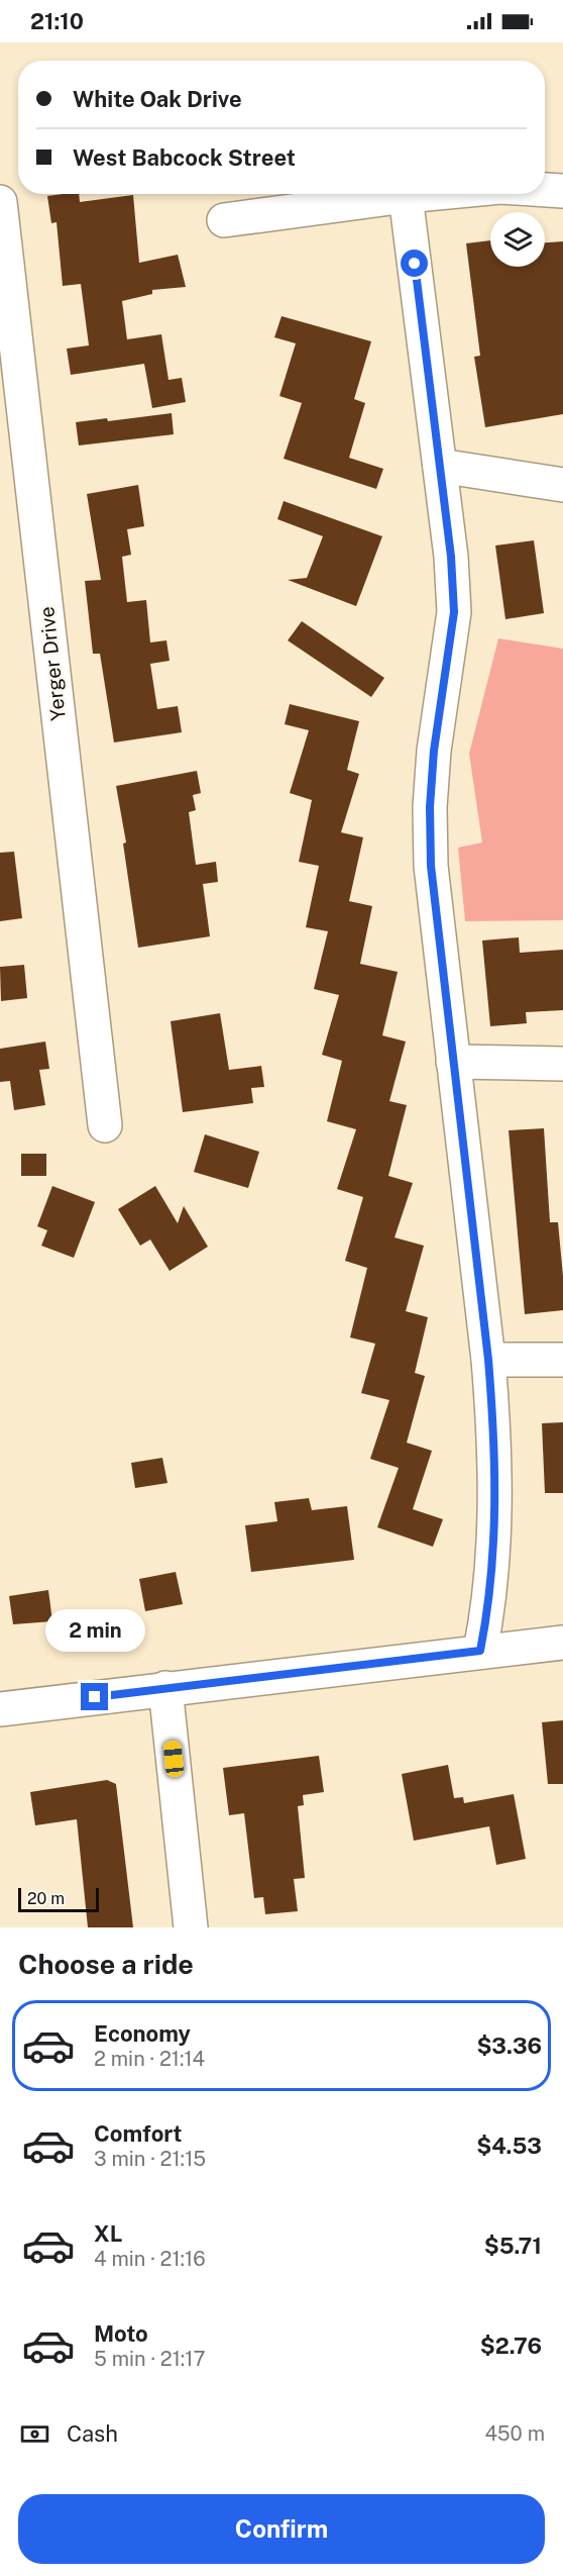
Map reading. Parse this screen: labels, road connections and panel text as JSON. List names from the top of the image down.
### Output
{
  "streets": {
    "street": ["Yerger Drive"]
  },
  "scale_bar": "20 m",
  "page": {
    "status": "21:10",
    "banner": ["White Oak Drive", "West Babcock Street"],
    "bubble": "2 min",
    "scale": "20 m",
    "heading": "Choose a ride",
    "list": [
      {
        "name": "Economy",
        "note": "2 min · 21:14",
        "value": "$3.36"
      },
      {
        "name": "Comfort",
        "note": "3 min · 21:15",
        "value": "$4.53"
      },
      {
        "name": "XL",
        "note": "4 min · 21:16",
        "value": "$5.71"
      },
      {
        "name": "Moto",
        "note": "5 min · 21:17",
        "value": "$2.76"
      }
    ],
    "pay": ["Cash", "450 m"],
    "buttons": "Confirm"
  }
}
